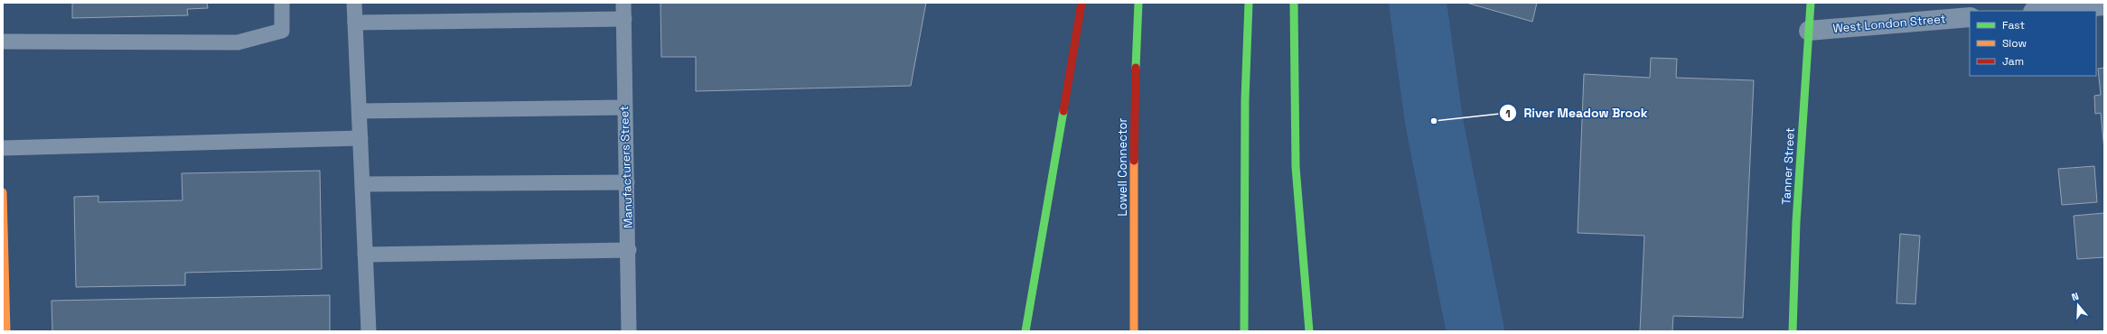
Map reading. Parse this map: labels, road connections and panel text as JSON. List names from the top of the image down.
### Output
{
  "streets": {
    "main road": ["Tanner Street", "Lowell Connector"],
    "street": ["West London Street"],
    "lane": ["Manufacturers Street"]
  },
  "crossings": [
    ["West London Street", "Tanner Street"]
  ],
  "places": ["River Meadow Brook"],
  "legend": ["Fast", "Slow", "Jam"],
  "north": "top"
}
